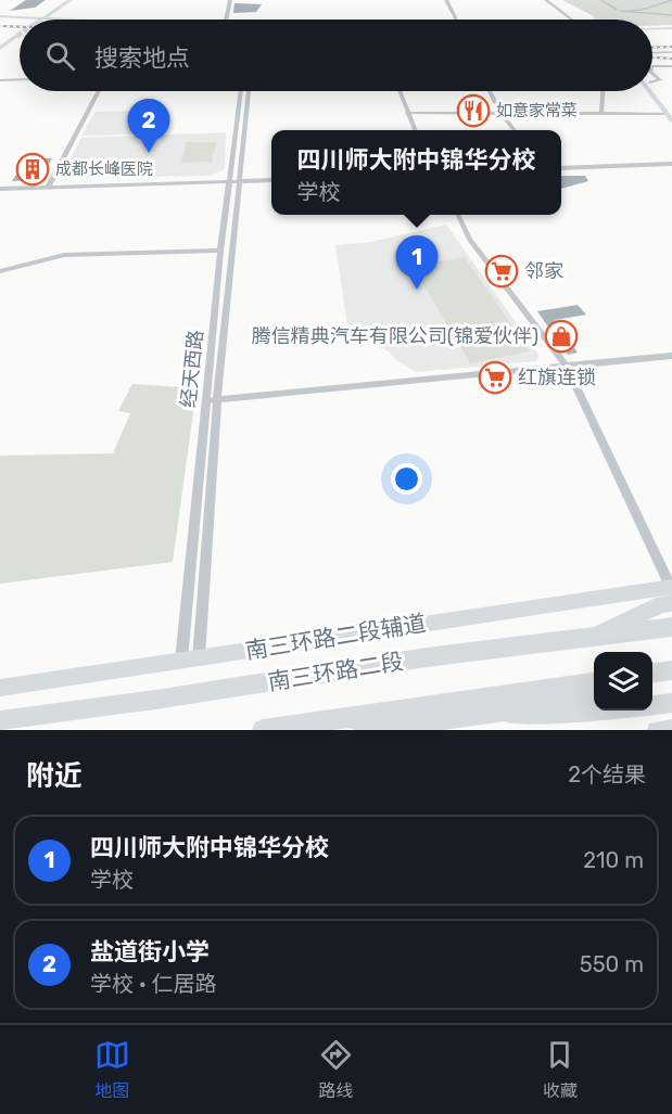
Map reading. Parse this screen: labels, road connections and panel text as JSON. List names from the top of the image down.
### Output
{
  "streets": {
    "highway": ["南三环路二段"],
    "main road": ["南三环路二段辅道"],
    "street": ["经天西路"]
  },
  "crossings": [
    ["经天西路", "南三环路二段辅道"]
  ],
  "places": {
    "restaurant": ["如意家常菜"],
    "building": ["成都长峰医院"],
    "supermarket": ["邻家", "红旗连锁"],
    "shop": ["腾信精典汽车有限公司(锦爱伙伴)"]
  },
  "page": {
    "search": "搜索地点",
    "pins": ["2", "1"],
    "popup": ["四川师大附中锦华分校", "学校"],
    "heading": ["附近", "2个结果"],
    "list": [
      {
        "mark": "1",
        "name": "四川师大附中锦华分校",
        "note": "学校",
        "value": "210 m"
      },
      {
        "mark": "2",
        "name": "盐道街小学",
        "note": "学校 · 仁居路",
        "value": "550 m"
      }
    ],
    "nav": ["地图", "路线", "收藏"]
  }
}
